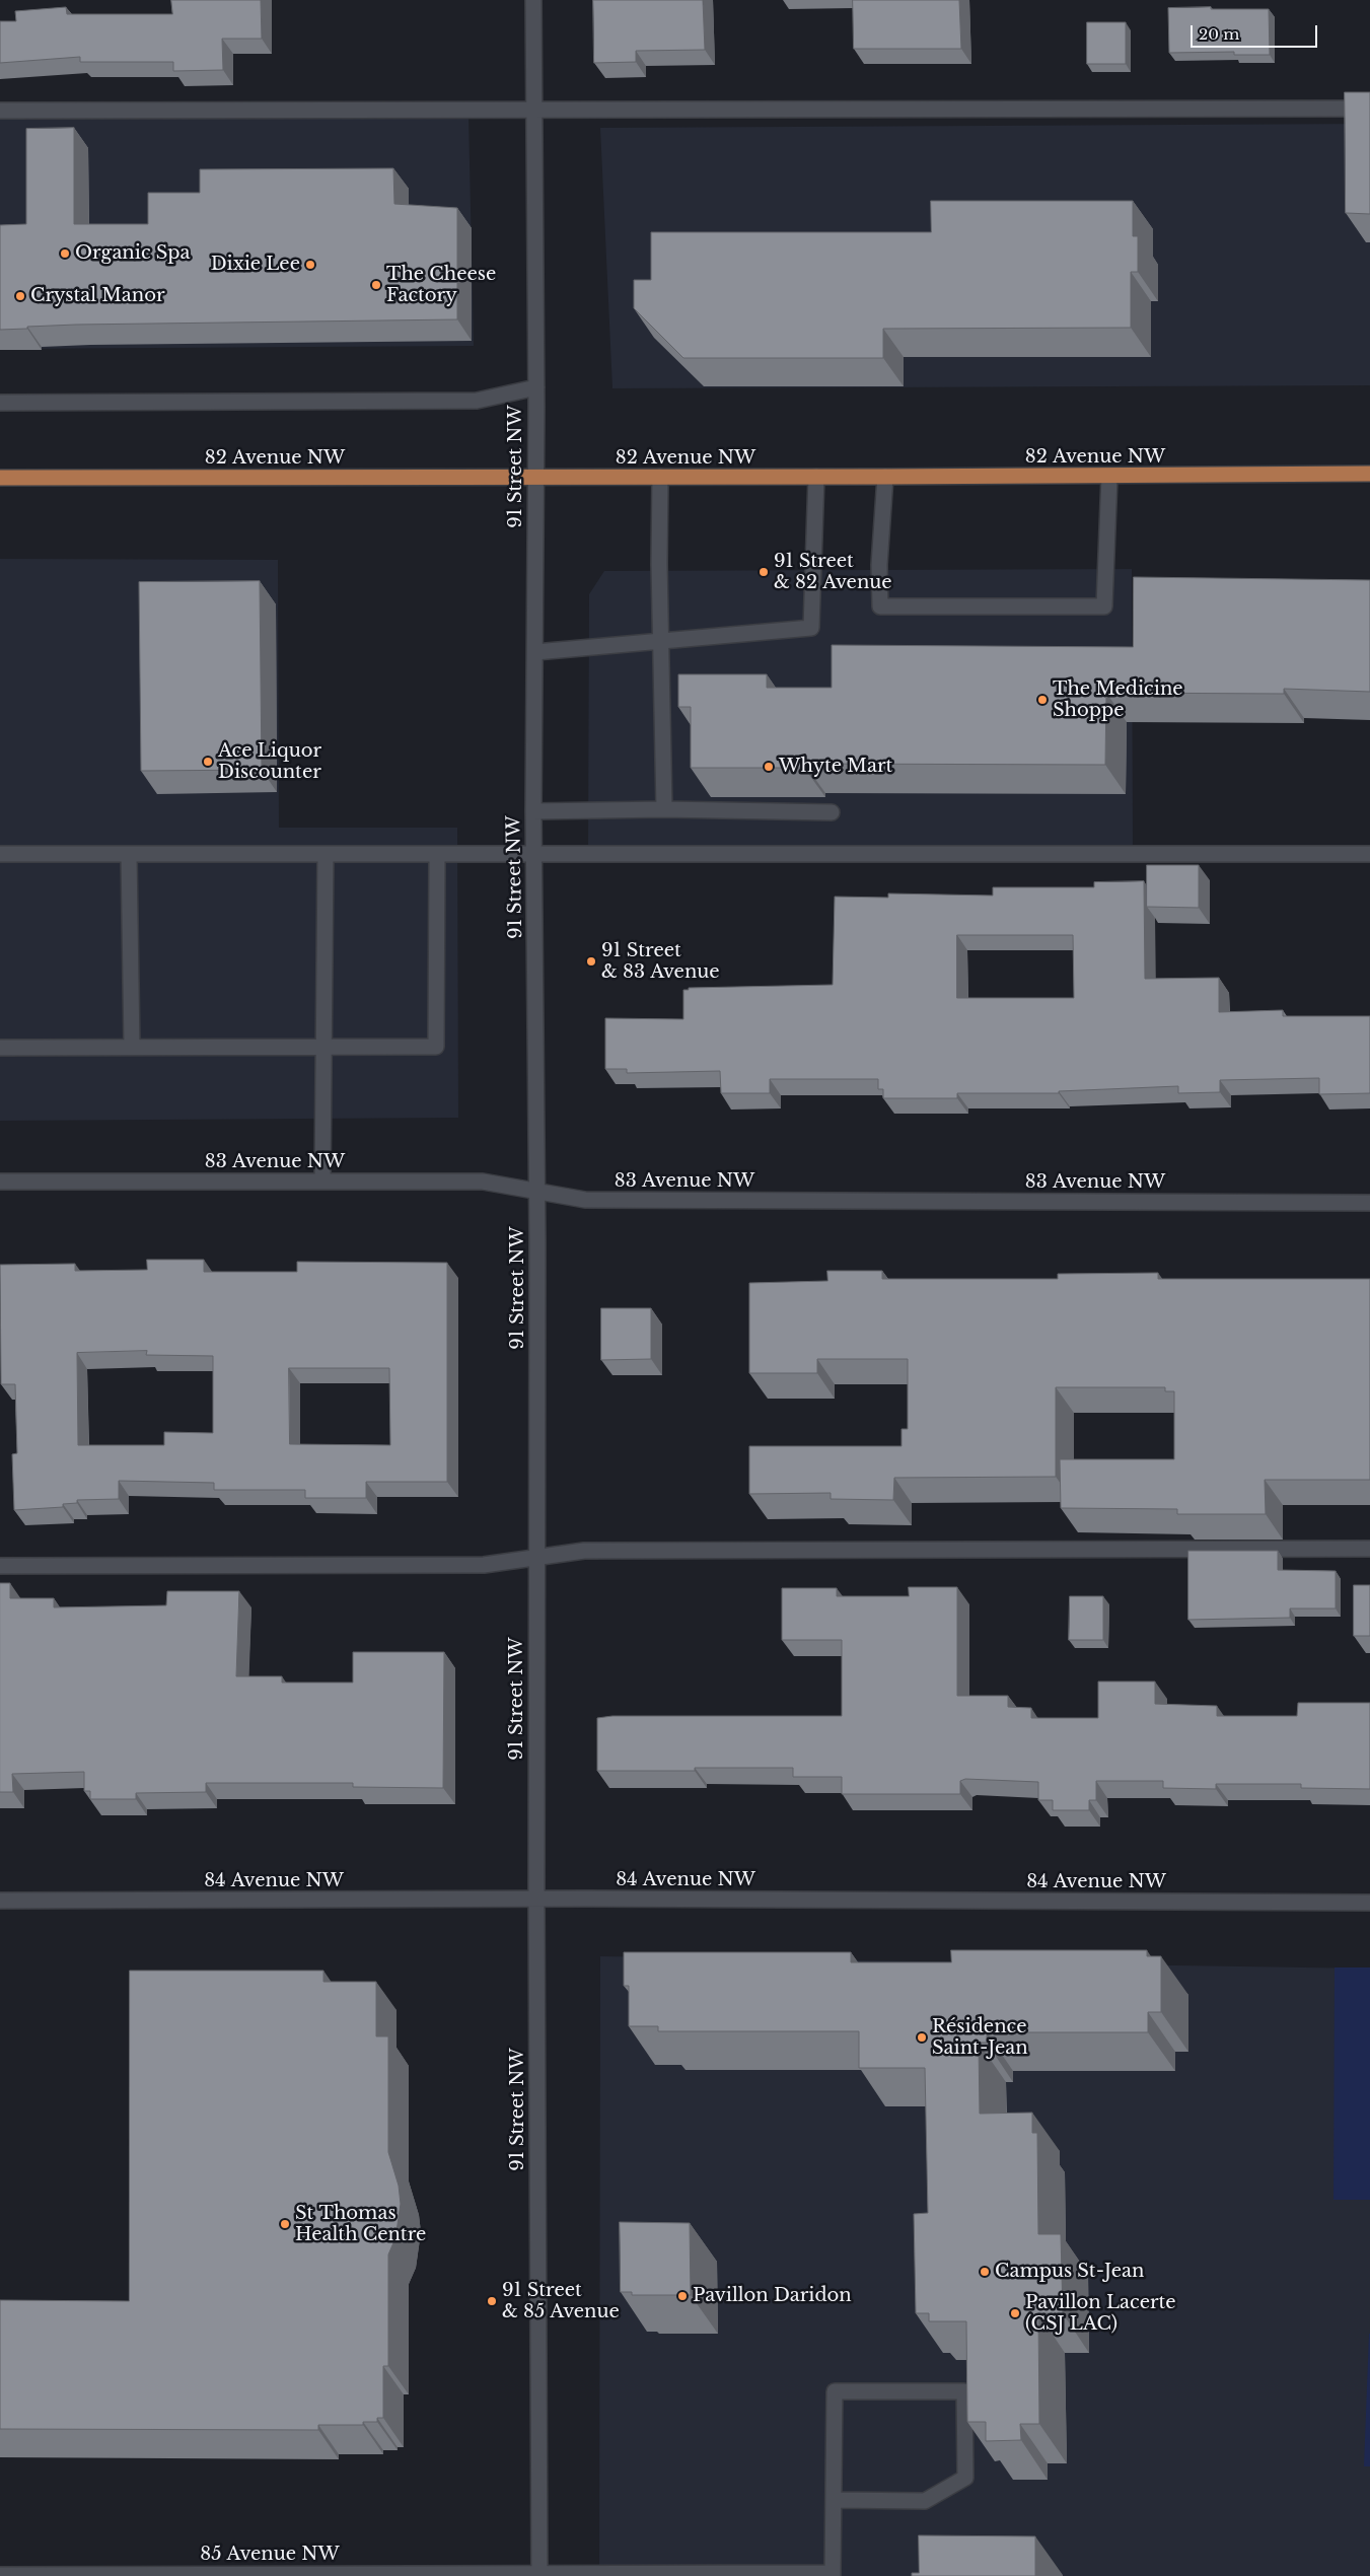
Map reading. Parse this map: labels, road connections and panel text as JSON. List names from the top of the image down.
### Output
{
  "streets": {
    "main road": ["82 Avenue NW"],
    "street": [
      "91 Street NW",
      "83 Avenue NW",
      "84 Avenue NW",
      "85 Avenue NW"
    ]
  },
  "crossings": [
    ["82 Avenue NW", "91 Street NW"],
    ["91 Street NW", "83 Avenue NW"],
    ["91 Street NW", "84 Avenue NW"],
    ["91 Street NW", "85 Avenue NW"]
  ],
  "places": [
    "Organic Spa",
    "Dixie Lee",
    "The Cheese Factory",
    "Crystal Manor",
    "91 Street & 82 Avenue",
    "The Medicine Shoppe",
    "Ace Liquor Discounter",
    "Whyte Mart",
    "91 Street & 83 Avenue",
    "Résidence Saint-Jean",
    "St Thomas Health Centre",
    "Campus St-Jean",
    "Pavillon Daridon",
    "91 Street & 85 Avenue",
    "Pavillon Lacerte (CSJ LAC)"
  ],
  "scale_bar": "20 m"
}
